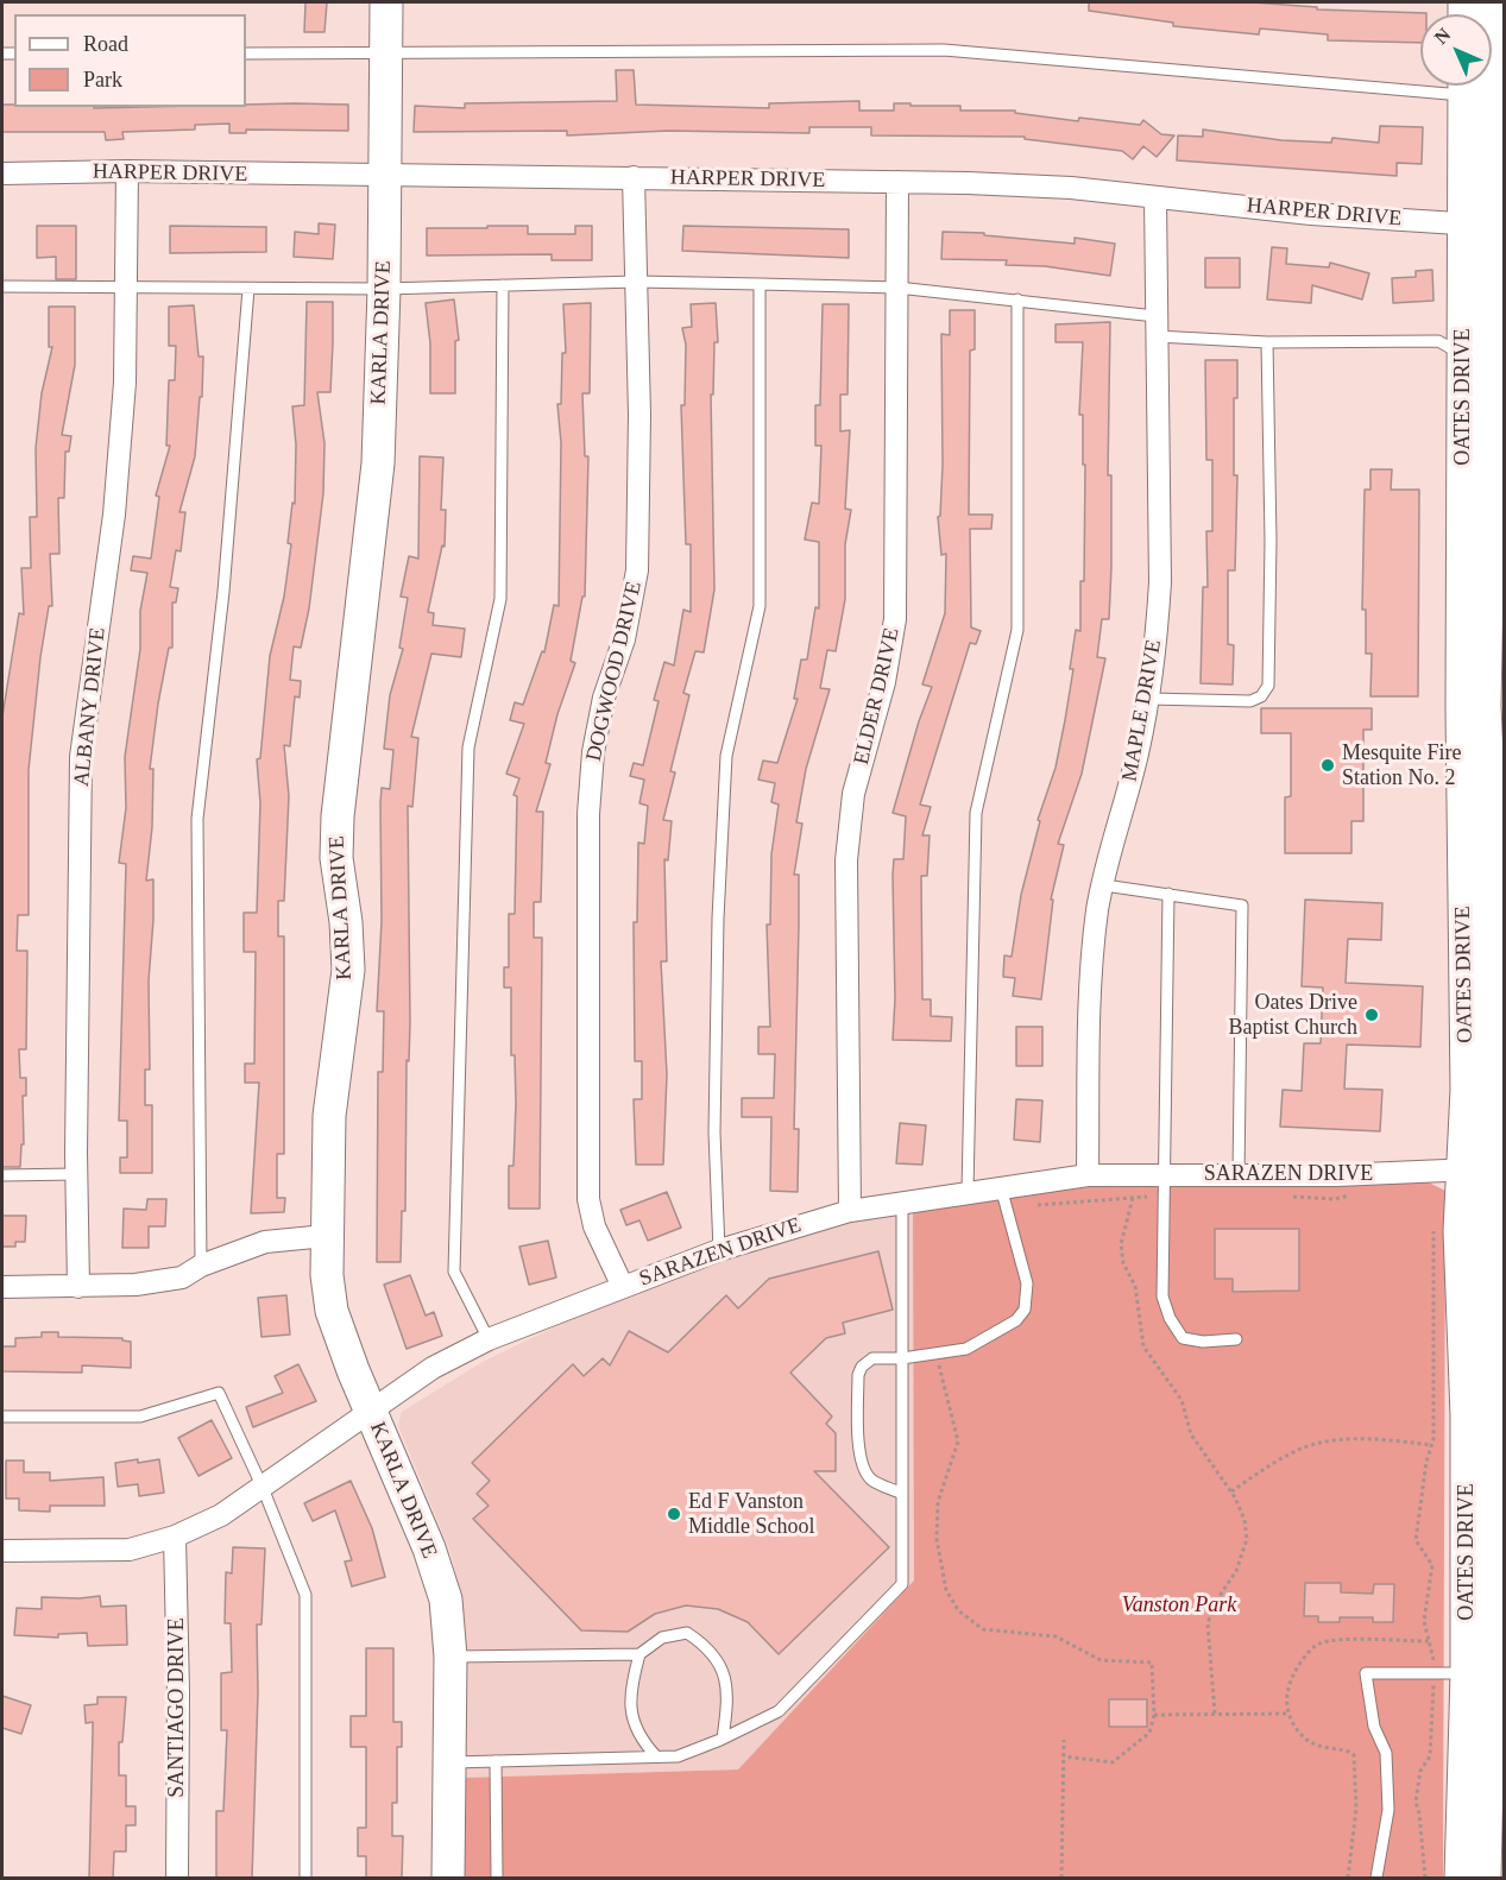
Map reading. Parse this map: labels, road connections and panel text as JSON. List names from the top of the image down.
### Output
{
  "streets": {
    "main road": ["KARLA DRIVE", "OATES DRIVE"],
    "street": [
      "HARPER DRIVE",
      "DOGWOOD DRIVE",
      "ELDER DRIVE",
      "ALBANY DRIVE",
      "MAPLE DRIVE",
      "SARAZEN DRIVE",
      "SANTIAGO DRIVE"
    ]
  },
  "crossings": [
    ["HARPER DRIVE", "KARLA DRIVE"],
    ["HARPER DRIVE", "OATES DRIVE"],
    ["HARPER DRIVE", "DOGWOOD DRIVE"],
    ["HARPER DRIVE", "ELDER DRIVE"],
    ["HARPER DRIVE", "ALBANY DRIVE"],
    ["HARPER DRIVE", "MAPLE DRIVE"],
    ["KARLA DRIVE", "SARAZEN DRIVE"],
    ["OATES DRIVE", "SARAZEN DRIVE"],
    ["DOGWOOD DRIVE", "SARAZEN DRIVE"],
    ["ELDER DRIVE", "SARAZEN DRIVE"],
    ["MAPLE DRIVE", "SARAZEN DRIVE"],
    ["SARAZEN DRIVE", "SANTIAGO DRIVE"]
  ],
  "parks": ["Vanston Park"],
  "places": ["Mesquite Fire Station No. 2", "Oates Drive Baptist Church", "Ed F Vanston Middle School"],
  "legend": ["Road", "Park"],
  "north": "top left"
}
